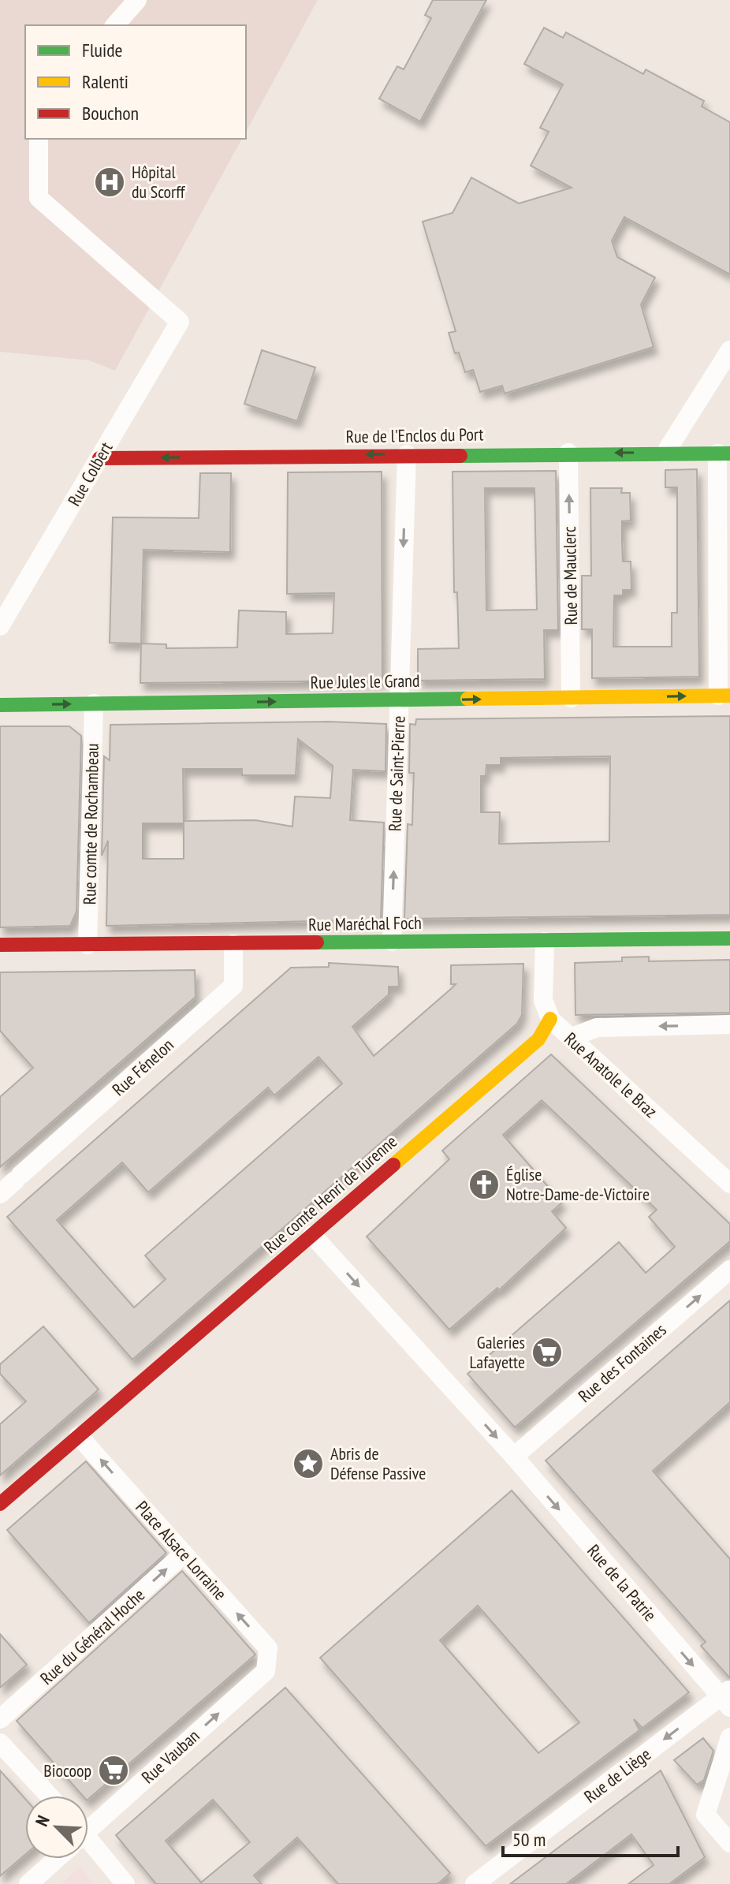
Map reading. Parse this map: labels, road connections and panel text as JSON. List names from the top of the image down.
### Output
{
  "streets": {
    "street": [
      "Rue de l'Enclos du Port",
      "Rue Colbert",
      "Rue de Mauclerc",
      "Rue Jules le Grand",
      "Rue de Saint-Pierre",
      "Rue comte de Rochambeau",
      "Rue Maréchal Foch",
      "Rue Fénelon",
      "Rue Anatole le Braz",
      "Rue comte Henri de Turenne",
      "Rue des Fontaines",
      "Place Alsace Lorraine",
      "Rue de la Patrie",
      "Rue du Général Hoche",
      "Rue Vauban",
      "Rue de Liège"
    ]
  },
  "crossings": [
    ["Rue de l'Enclos du Port", "Rue Colbert"],
    ["Rue de l'Enclos du Port", "Rue de Mauclerc"],
    ["Rue de l'Enclos du Port", "Rue de Saint-Pierre"],
    ["Rue de Mauclerc", "Rue Jules le Grand"],
    ["Rue Jules le Grand", "Rue de Saint-Pierre"],
    ["Rue Jules le Grand", "Rue comte de Rochambeau"],
    ["Rue de Saint-Pierre", "Rue Maréchal Foch"],
    ["Rue comte de Rochambeau", "Rue Maréchal Foch"],
    ["Rue Maréchal Foch", "Rue Fénelon"],
    ["Rue Maréchal Foch", "Rue Anatole le Braz"],
    ["Rue Anatole le Braz", "Rue comte Henri de Turenne"],
    ["Rue comte Henri de Turenne", "Place Alsace Lorraine"],
    ["Rue des Fontaines", "Rue de la Patrie"],
    ["Place Alsace Lorraine", "Rue du Général Hoche"],
    ["Place Alsace Lorraine", "Rue Vauban"],
    ["Rue de la Patrie", "Rue de Liège"]
  ],
  "one_way": [
    "Rue de l'Enclos du Port",
    "Rue Jules le Grand",
    "Rue des Fontaines",
    "Place Alsace Lorraine",
    "Rue de la Patrie",
    "Rue du Général Hoche",
    "Rue Vauban",
    "Rue de Liège"
  ],
  "places": {
    "hospital": ["Hôpital du Scorff"],
    "church": ["Église Notre-Dame-de-Victoire"],
    "supermarket": ["Galeries Lafayette", "Biocoop"],
    "place": ["Abris de Défense Passive"]
  },
  "legend": ["Fluide", "Ralenti", "Bouchon"],
  "scale_bar": "50 m",
  "north": "top left"
}
